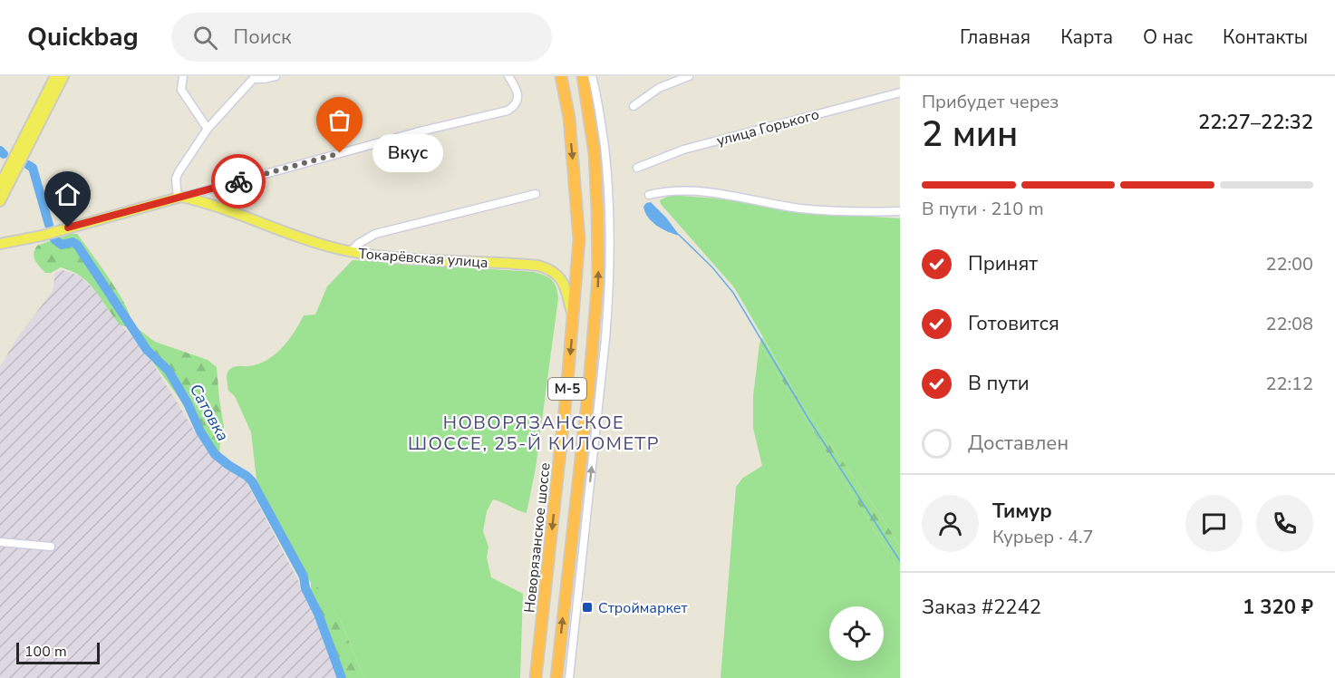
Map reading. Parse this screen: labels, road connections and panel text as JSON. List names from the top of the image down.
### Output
{
  "streets": {
    "highway": ["М-5", "Новорязанское шоссе"],
    "main road": ["Токарёвская улица"],
    "street": ["улица Горького"]
  },
  "crossings": [
    ["Токарёвская улица", "Новорязанское шоссе"]
  ],
  "districts": ["НОВОРЯЗАНСКОЕ ШОССЕ, 25-Й КИЛОМЕТР"],
  "water": ["Сатовка"],
  "places": {
    "other": ["Вкус"],
    "transit": ["Строймаркет"]
  },
  "scale_bar": "100 m",
  "page": {
    "header": "Quickbag",
    "search": "Поиск",
    "nav": [
      "Главная",
      "Карта",
      "О нас",
      "Контакты"
    ],
    "heading": ["2 мин", "Прибудет через", "22:27–22:32"],
    "panel": [
      "Тимур",
      "Курьер · 4.7",
      "Заказ #2242",
      "1 320 ₽"
    ],
    "bubble": "Вкус",
    "bar": "В пути · 210 m",
    "list": [
      ["Принят", "22:00"],
      ["Готовится", "22:08"],
      ["В пути", "22:12"],
      "Доставлен"
    ],
    "scale": "100 m"
  }
}
